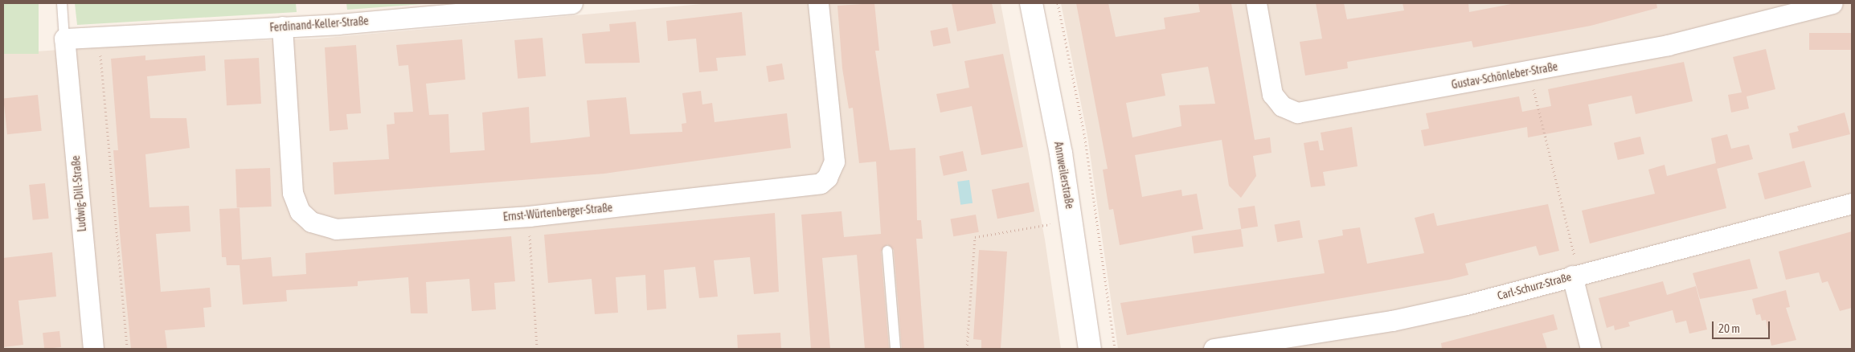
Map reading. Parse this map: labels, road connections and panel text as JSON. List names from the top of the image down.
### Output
{
  "streets": {
    "street": [
      "Ferdinand-Keller-Straße",
      "Gustav-Schönleber-Straße",
      "Annweilerstraße",
      "Ludwig-Dill-Straße",
      "Ernst-Würtenberger-Straße",
      "Carl-Schurz-Straße"
    ]
  },
  "crossings": [
    ["Ferdinand-Keller-Straße", "Ludwig-Dill-Straße"],
    ["Ferdinand-Keller-Straße", "Ernst-Würtenberger-Straße"]
  ],
  "scale_bar": "20 m"
}
